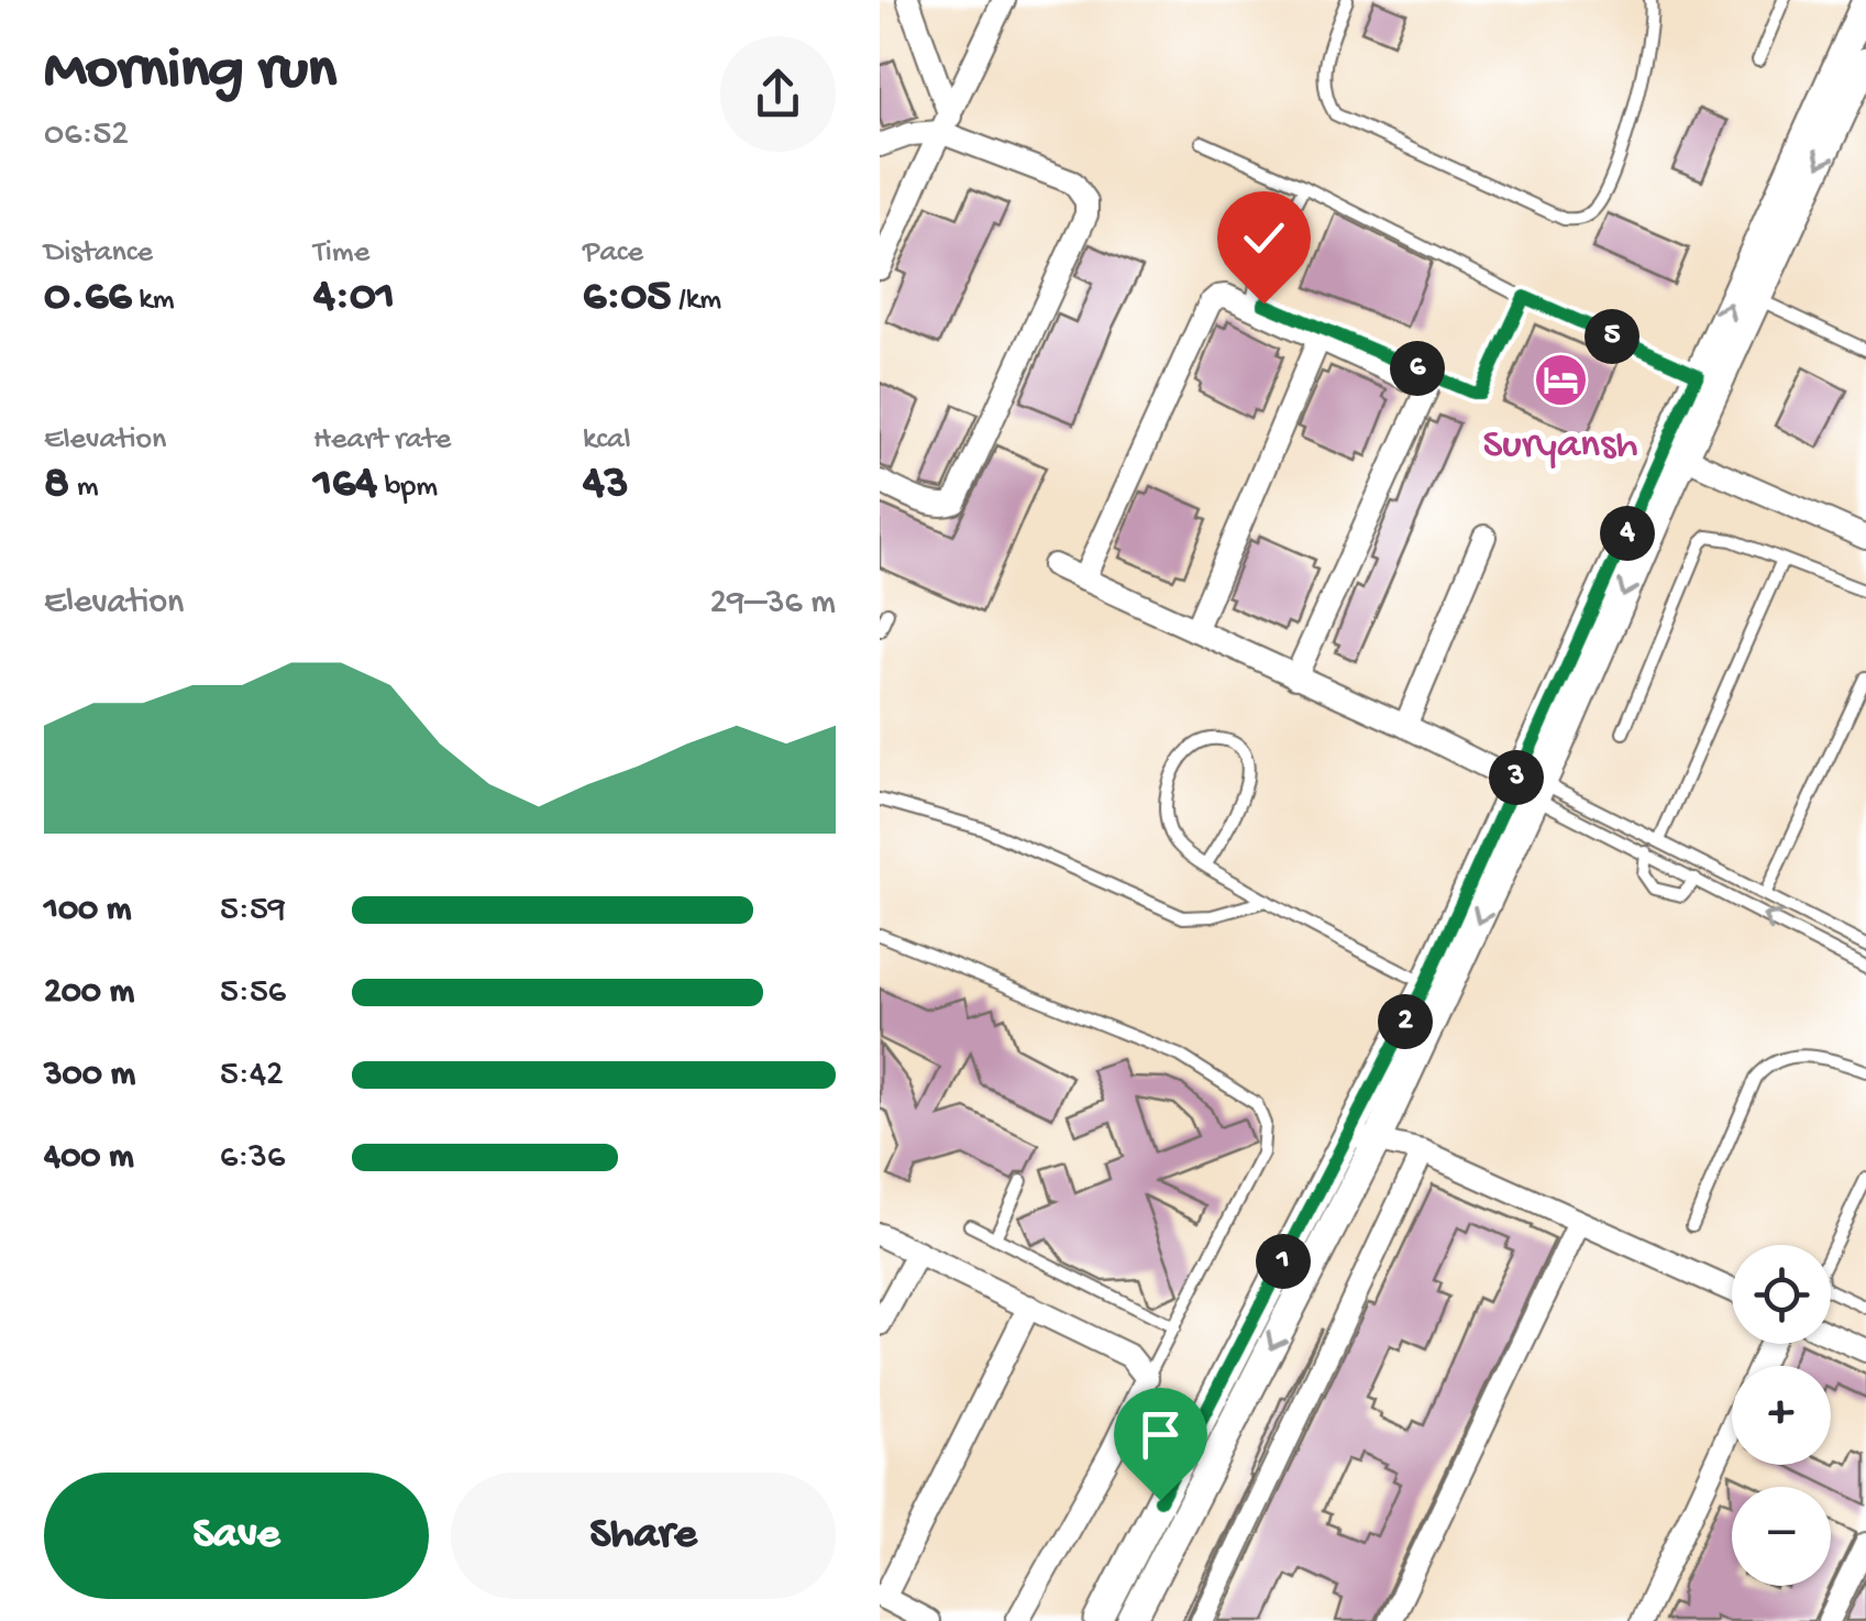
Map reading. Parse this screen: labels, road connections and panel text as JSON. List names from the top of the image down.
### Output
{
  "places": {
    "hotel": ["Suryansh"]
  },
  "page": {
    "heading": ["Morning run", "06:52"],
    "stats": [
      ["Distance", "0.66 km"],
      ["Time", "4:01"],
      ["Pace", "6:05 /km"],
      ["Elevation", "8 m"],
      ["Heart rate", "164 bpm"],
      ["kcal", "43"]
    ],
    "pins": [
      "5",
      "6",
      "4",
      "3",
      "2",
      "1"
    ],
    "chart": ["Elevation", "29–36 m"],
    "list": [
      {
        "name": "100 m",
        "note": "5:59"
      },
      {
        "name": "200 m",
        "note": "5:56"
      },
      {
        "name": "300 m",
        "note": "5:42"
      },
      {
        "name": "400 m",
        "note": "6:36"
      }
    ],
    "map_buttons": ["+", "−"],
    "buttons": ["Save", "Share"]
  }
}
